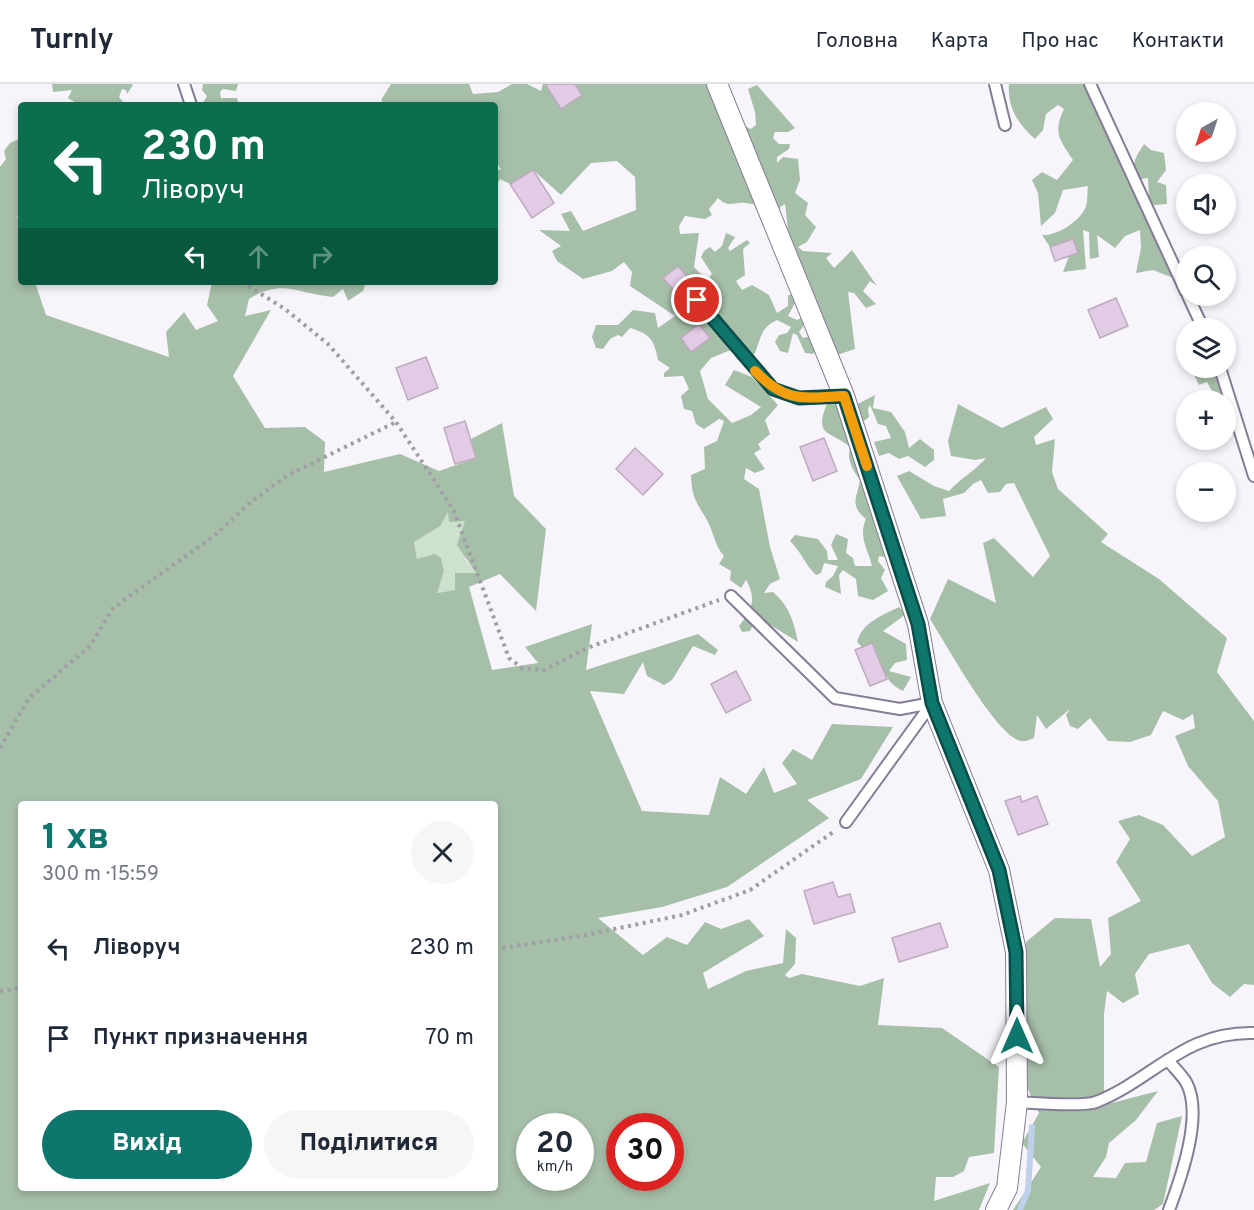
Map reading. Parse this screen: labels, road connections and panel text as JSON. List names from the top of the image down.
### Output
{
  "north": "bottom left",
  "page": {
    "header": "Turnly",
    "nav": [
      "Головна",
      "Карта",
      "Про нас",
      "Контакти"
    ],
    "map_buttons": ["+", "−"],
    "turn": ["230 m", "Ліворуч"],
    "heading": ["1 хв", "300 m · 15:59"],
    "list": [
      {
        "name": "Ліворуч",
        "value": "230 m"
      },
      {
        "name": "Пункт призначення",
        "value": "70 m"
      }
    ],
    "buttons": ["Вихід", "Поділитися"],
    "speed": "20 km/h",
    "limit": "30"
  }
}
